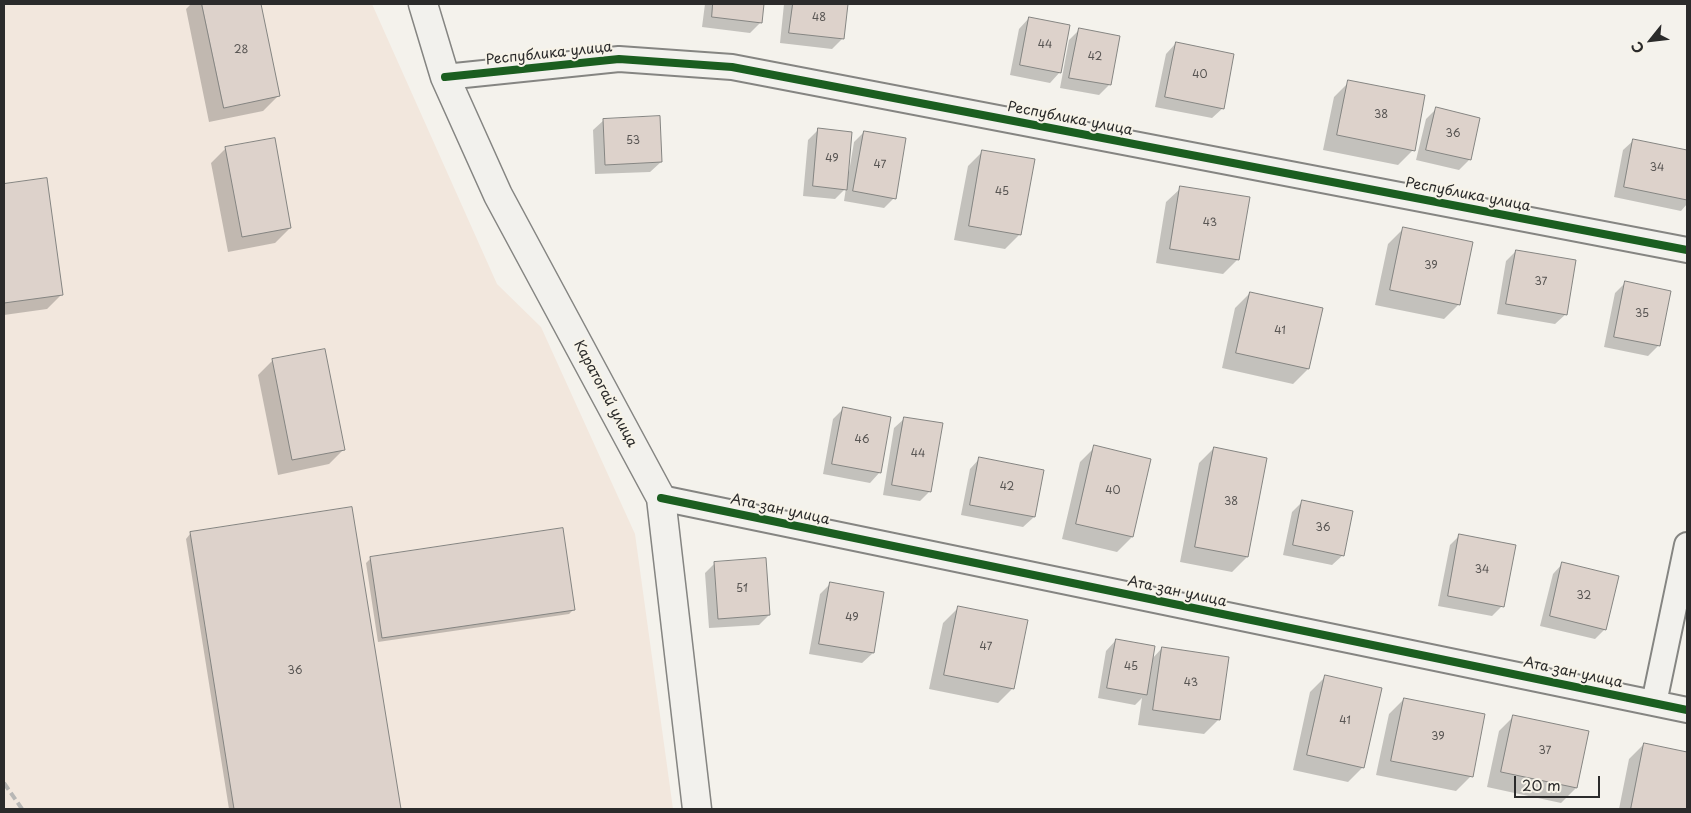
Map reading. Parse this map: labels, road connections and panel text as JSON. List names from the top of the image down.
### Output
{
  "streets": {
    "street": ["Республика улица", "Каратогай улица", "Ата зан улица"]
  },
  "crossings": [
    ["Республика улица", "Каратогай улица"],
    ["Каратогай улица", "Ата зан улица"]
  ],
  "house_numbers": [
    "48",
    "44",
    "28",
    "42",
    "40",
    "38",
    "36",
    "53",
    "49",
    "47",
    "34",
    "45",
    "43",
    "39",
    "37",
    "35",
    "41",
    "46",
    "44",
    "42",
    "40",
    "38",
    "36",
    "34",
    "51",
    "32",
    "49",
    "47",
    "45",
    "36",
    "43",
    "41",
    "39",
    "37"
  ],
  "scale_bar": "20 m",
  "north": "bottom left"
}
